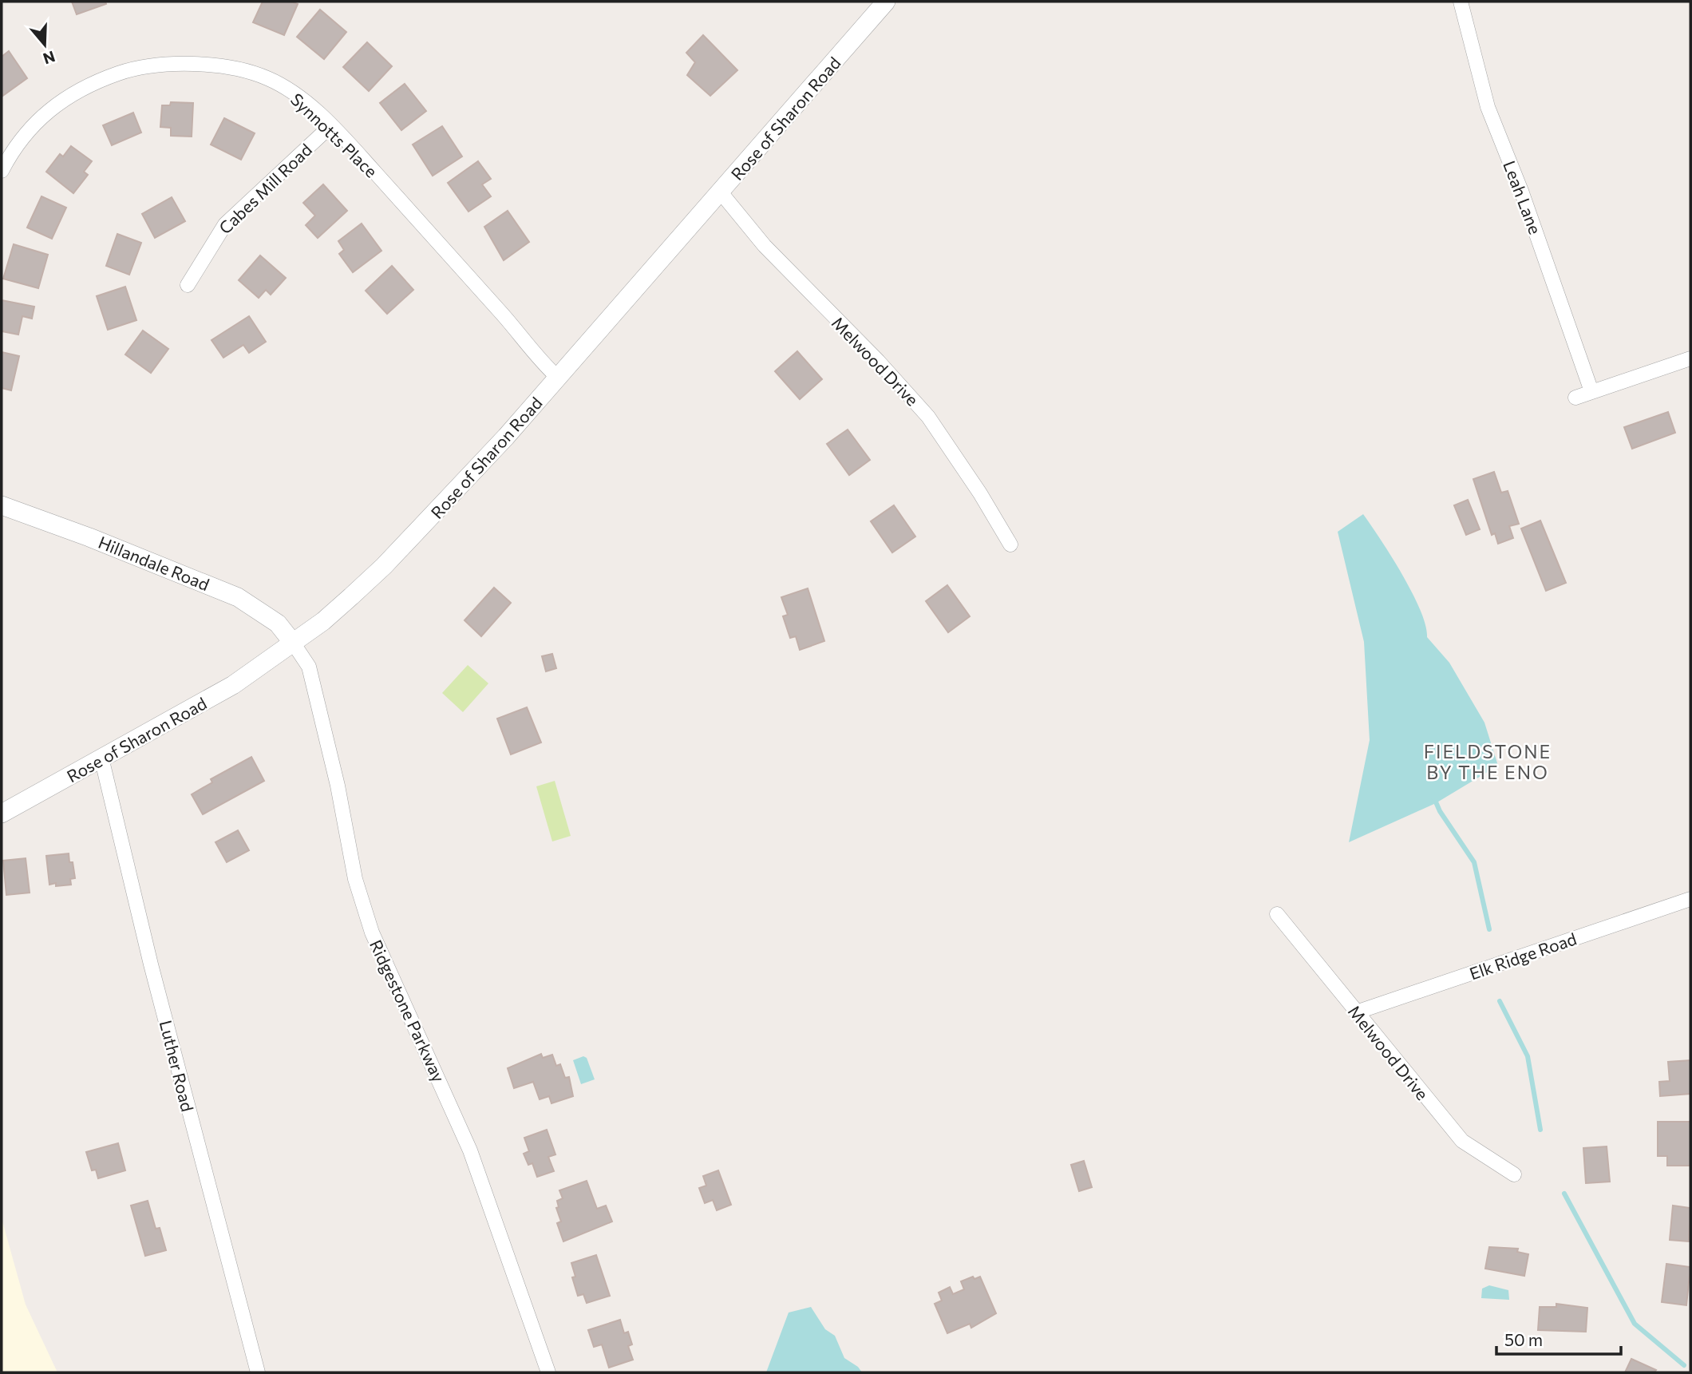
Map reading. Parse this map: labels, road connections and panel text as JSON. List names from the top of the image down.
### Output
{
  "streets": {
    "street": [
      "Rose of Sharon Road",
      "Synnotts Place",
      "Cabes Mill Road",
      "Leah Lane",
      "Melwood Drive",
      "Hillandale Road",
      "Elk Ridge Road",
      "Ridgestone Parkway",
      "Luther Road"
    ]
  },
  "crossings": [
    ["Rose of Sharon Road", "Synnotts Place"],
    ["Rose of Sharon Road", "Melwood Drive"],
    ["Rose of Sharon Road", "Hillandale Road"],
    ["Rose of Sharon Road", "Ridgestone Parkway"],
    ["Rose of Sharon Road", "Luther Road"],
    ["Synnotts Place", "Cabes Mill Road"],
    ["Melwood Drive", "Elk Ridge Road"],
    ["Hillandale Road", "Ridgestone Parkway"]
  ],
  "districts": ["FIELDSTONE BY THE ENO"],
  "scale_bar": "50 m",
  "north": "bottom"
}
